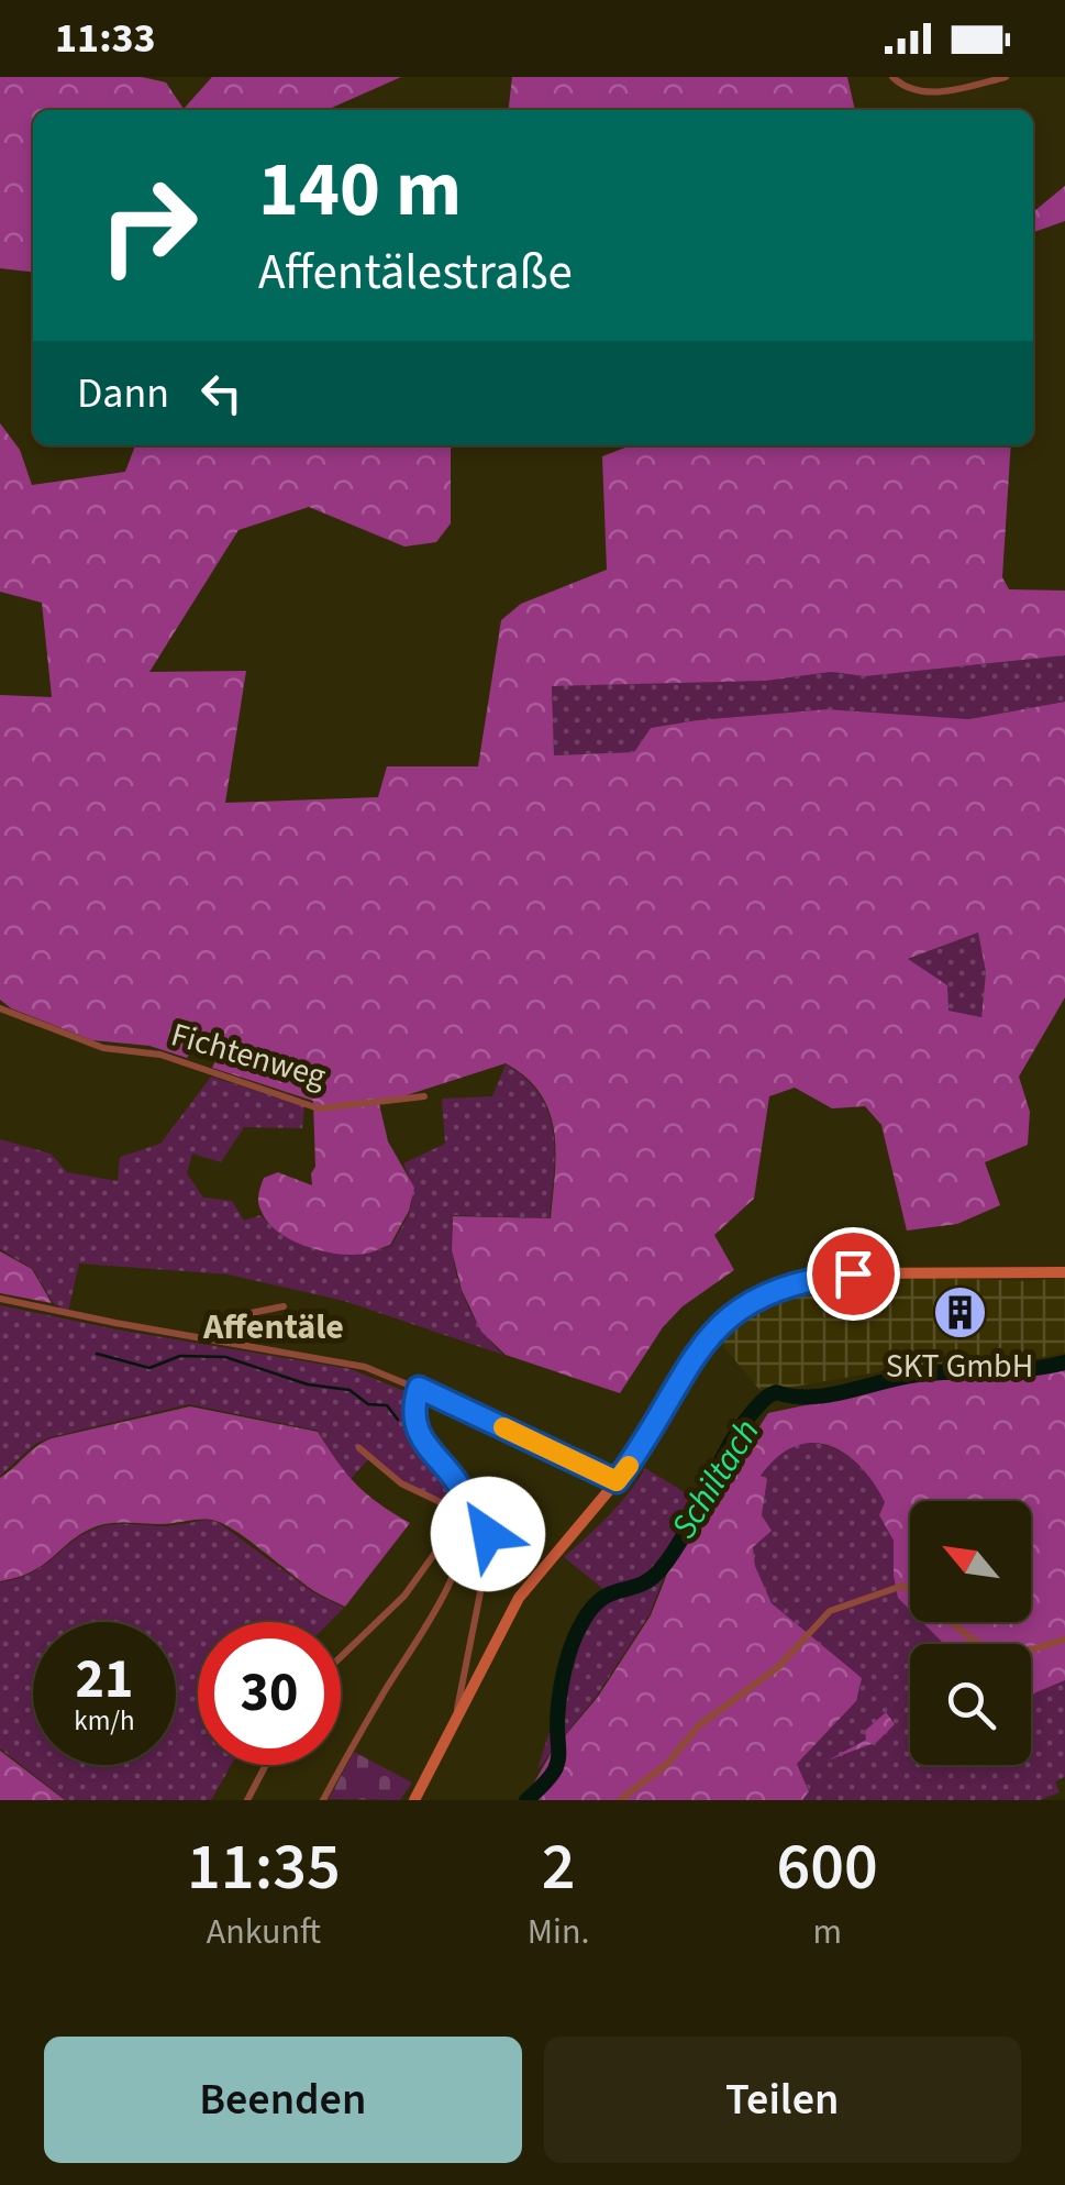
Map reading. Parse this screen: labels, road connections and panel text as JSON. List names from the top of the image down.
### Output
{
  "streets": {
    "street": ["Fichtenweg"]
  },
  "districts": ["Affentäle"],
  "water": ["Schiltach"],
  "places": {
    "building": ["SKT GmbH"]
  },
  "north": "top left",
  "page": {
    "status": "11:33",
    "turn": ["140 m", "Affentälestraße"],
    "then": "Dann",
    "speed": "21 km/h",
    "limit": "30",
    "eta": [
      "11:35",
      "Ankunft",
      "2",
      "Min.",
      "600",
      "m"
    ],
    "buttons": ["Beenden", "Teilen"]
  }
}
